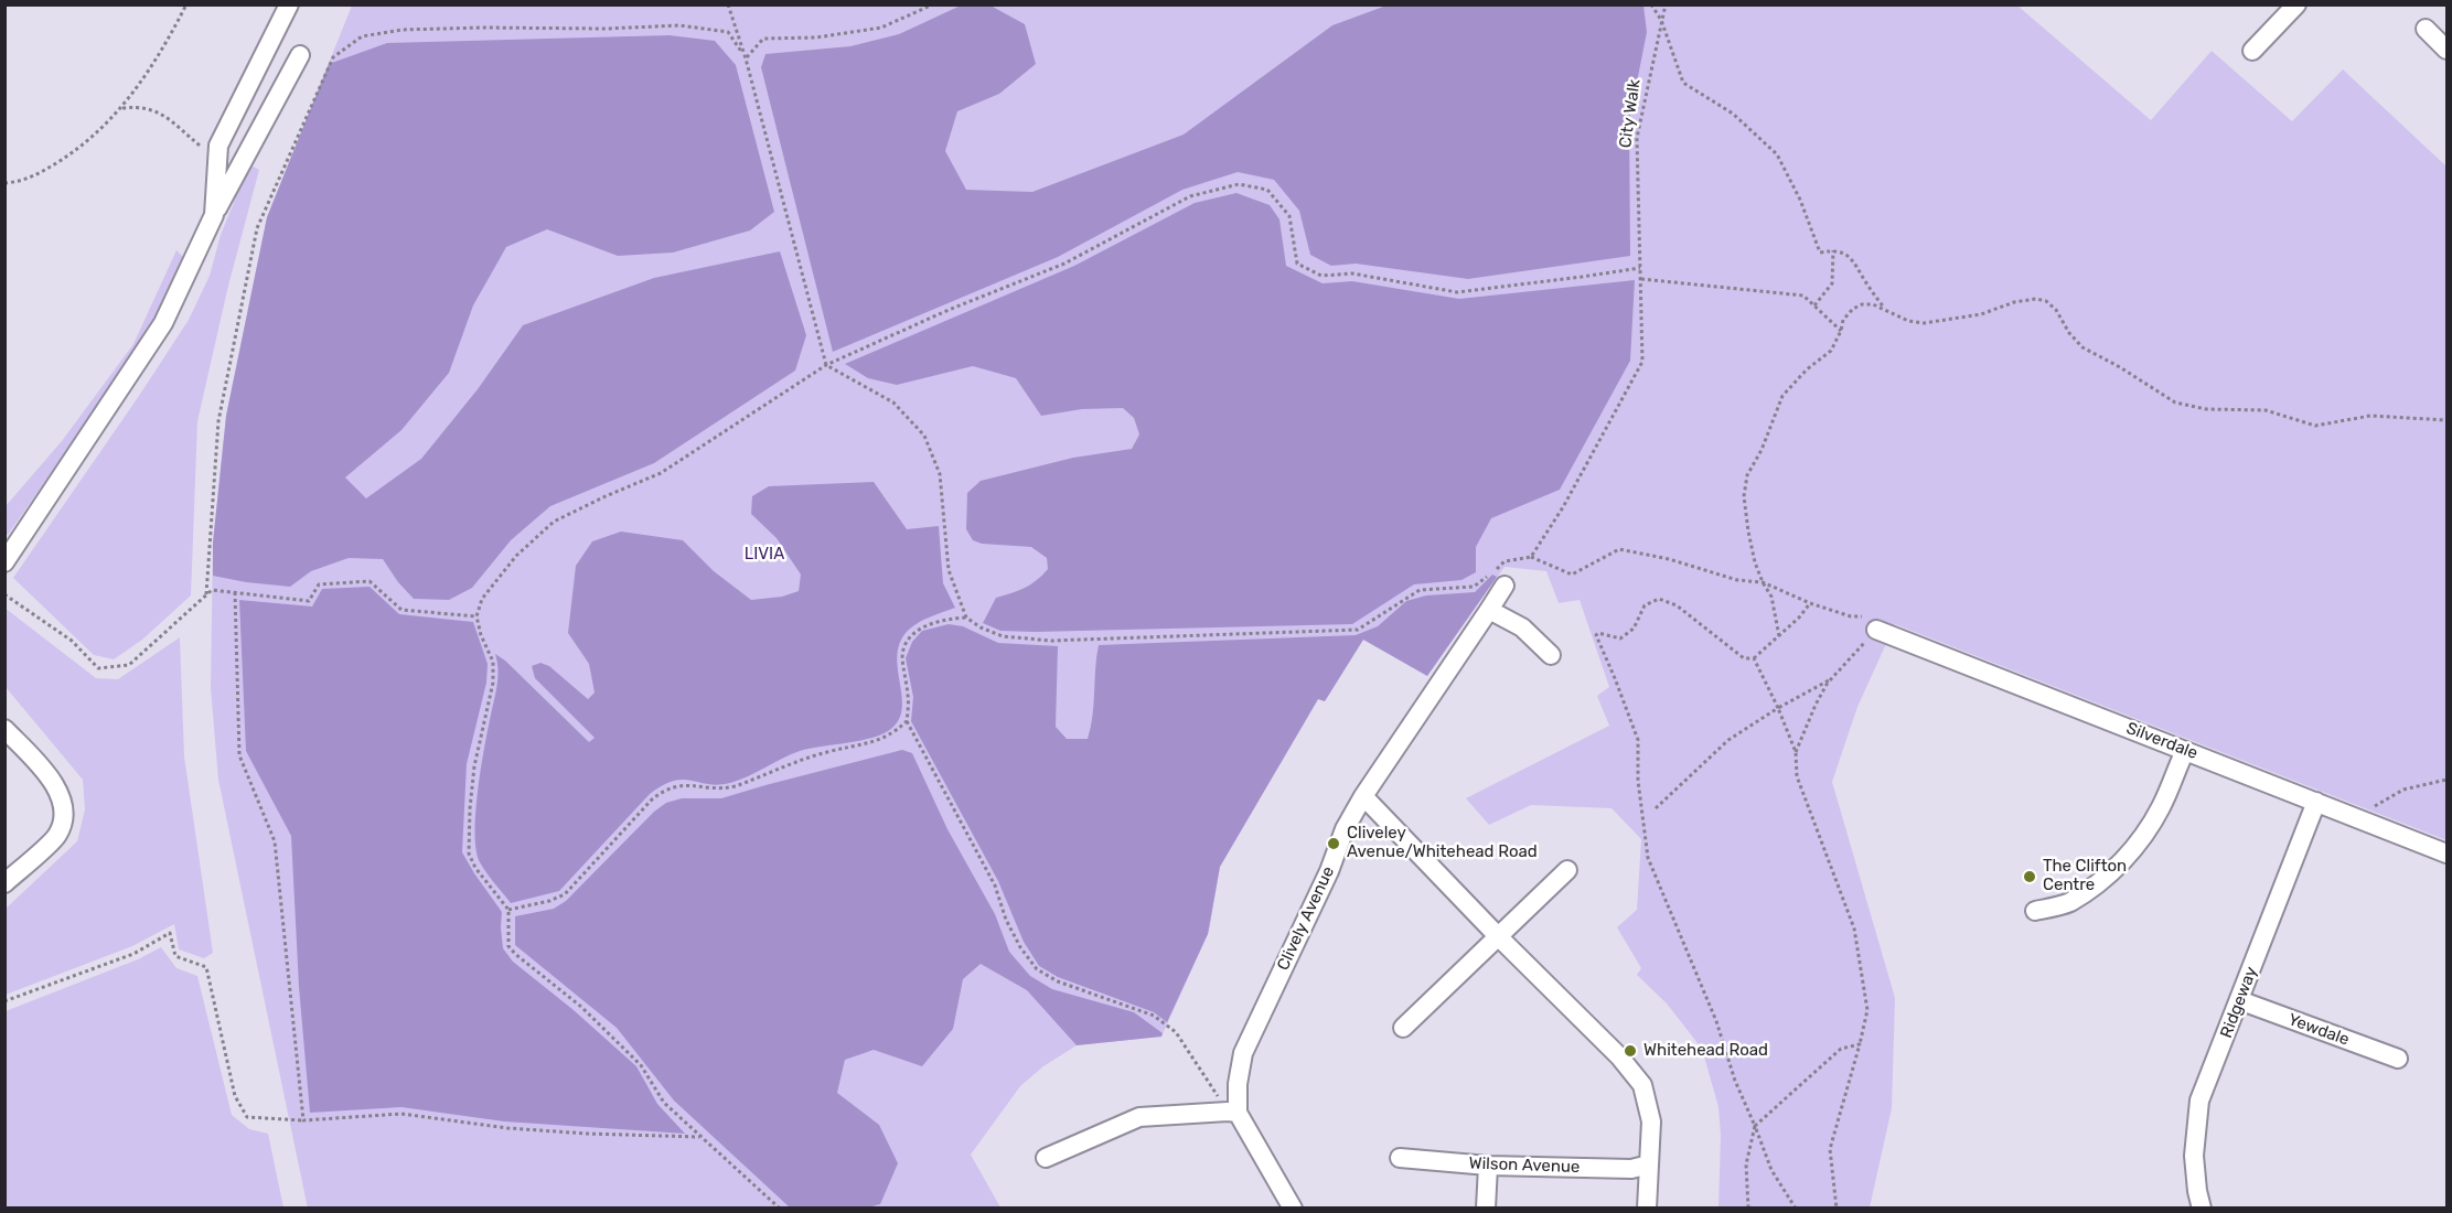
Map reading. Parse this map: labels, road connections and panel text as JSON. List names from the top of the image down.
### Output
{
  "streets": {
    "street": [
      "Silverdale",
      "Clively Avenue",
      "Ridgeway",
      "Yewdale",
      "Wilson Avenue"
    ],
    "path": ["City Walk"]
  },
  "crossings": [
    ["Silverdale", "Ridgeway"],
    ["Ridgeway", "Yewdale"]
  ],
  "parks": ["LIVIA"],
  "places": ["Cliveley Avenue/Whitehead Road", "The Clifton Centre", "Whitehead Road"]
}
